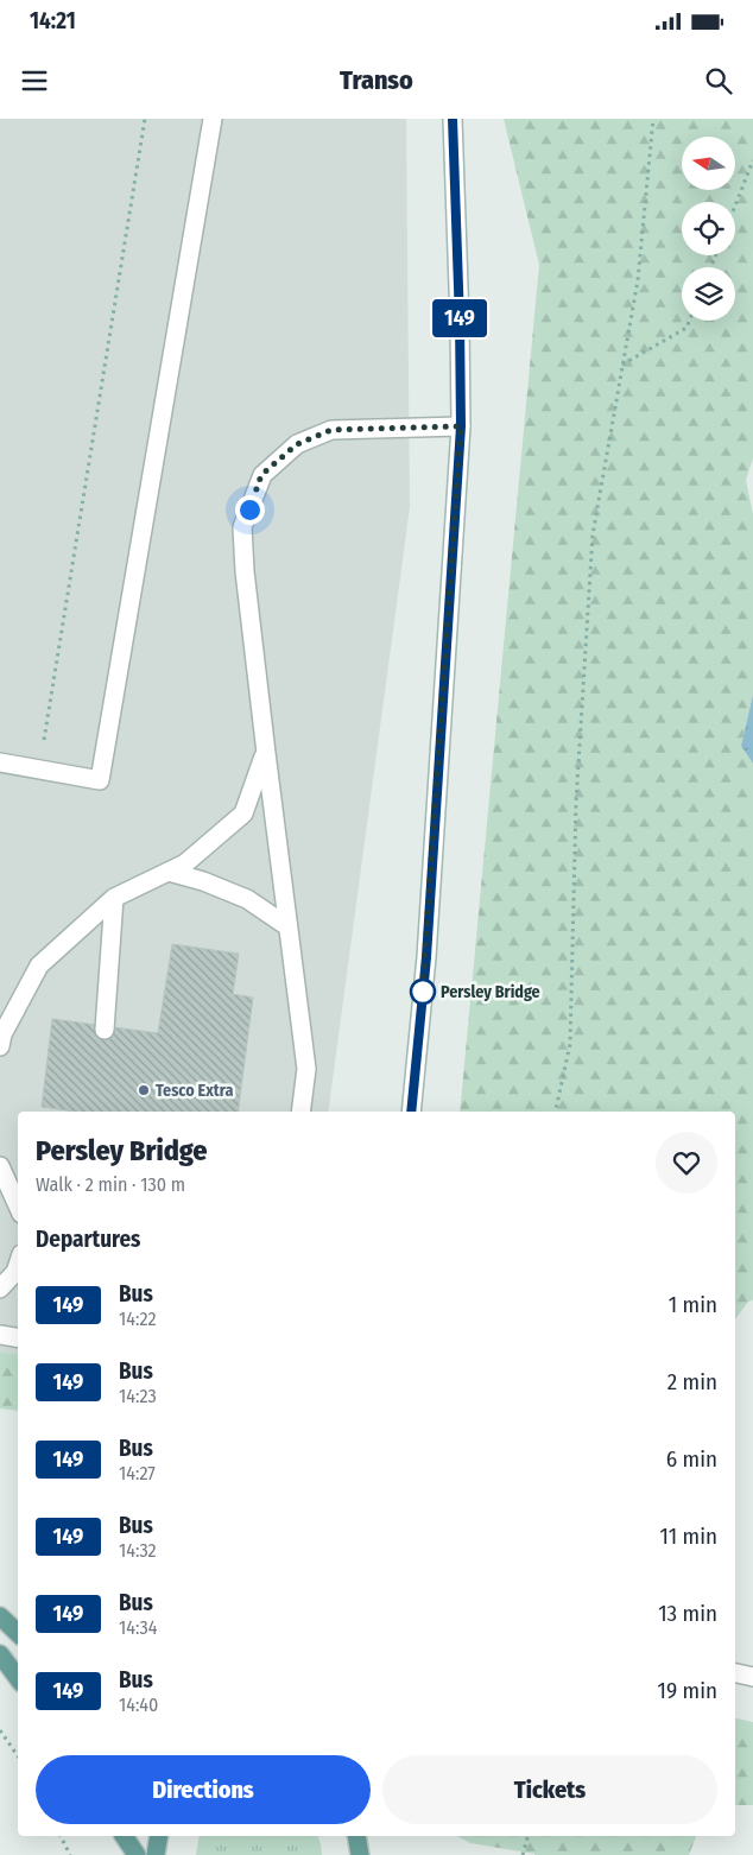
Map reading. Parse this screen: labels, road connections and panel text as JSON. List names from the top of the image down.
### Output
{
  "places": ["Persley Bridge", "Tesco Extra"],
  "lines": ["bus line 149"],
  "north": "left",
  "page": {
    "status": "14:21",
    "header": "Transo",
    "on_map": "149",
    "heading": [
      ["Persley Bridge", "Walk · 2 min · 130 m"],
      "Departures"
    ],
    "list": [
      {
        "mark": "149",
        "name": "Bus",
        "note": "14:22",
        "value": "1 min"
      },
      {
        "mark": "149",
        "name": "Bus",
        "note": "14:23",
        "value": "2 min"
      },
      {
        "mark": "149",
        "name": "Bus",
        "note": "14:27",
        "value": "6 min"
      },
      {
        "mark": "149",
        "name": "Bus",
        "note": "14:32",
        "value": "11 min"
      },
      {
        "mark": "149",
        "name": "Bus",
        "note": "14:34",
        "value": "13 min"
      },
      {
        "mark": "149",
        "name": "Bus",
        "note": "14:40",
        "value": "19 min"
      }
    ],
    "buttons": ["Directions", "Tickets"]
  }
}
